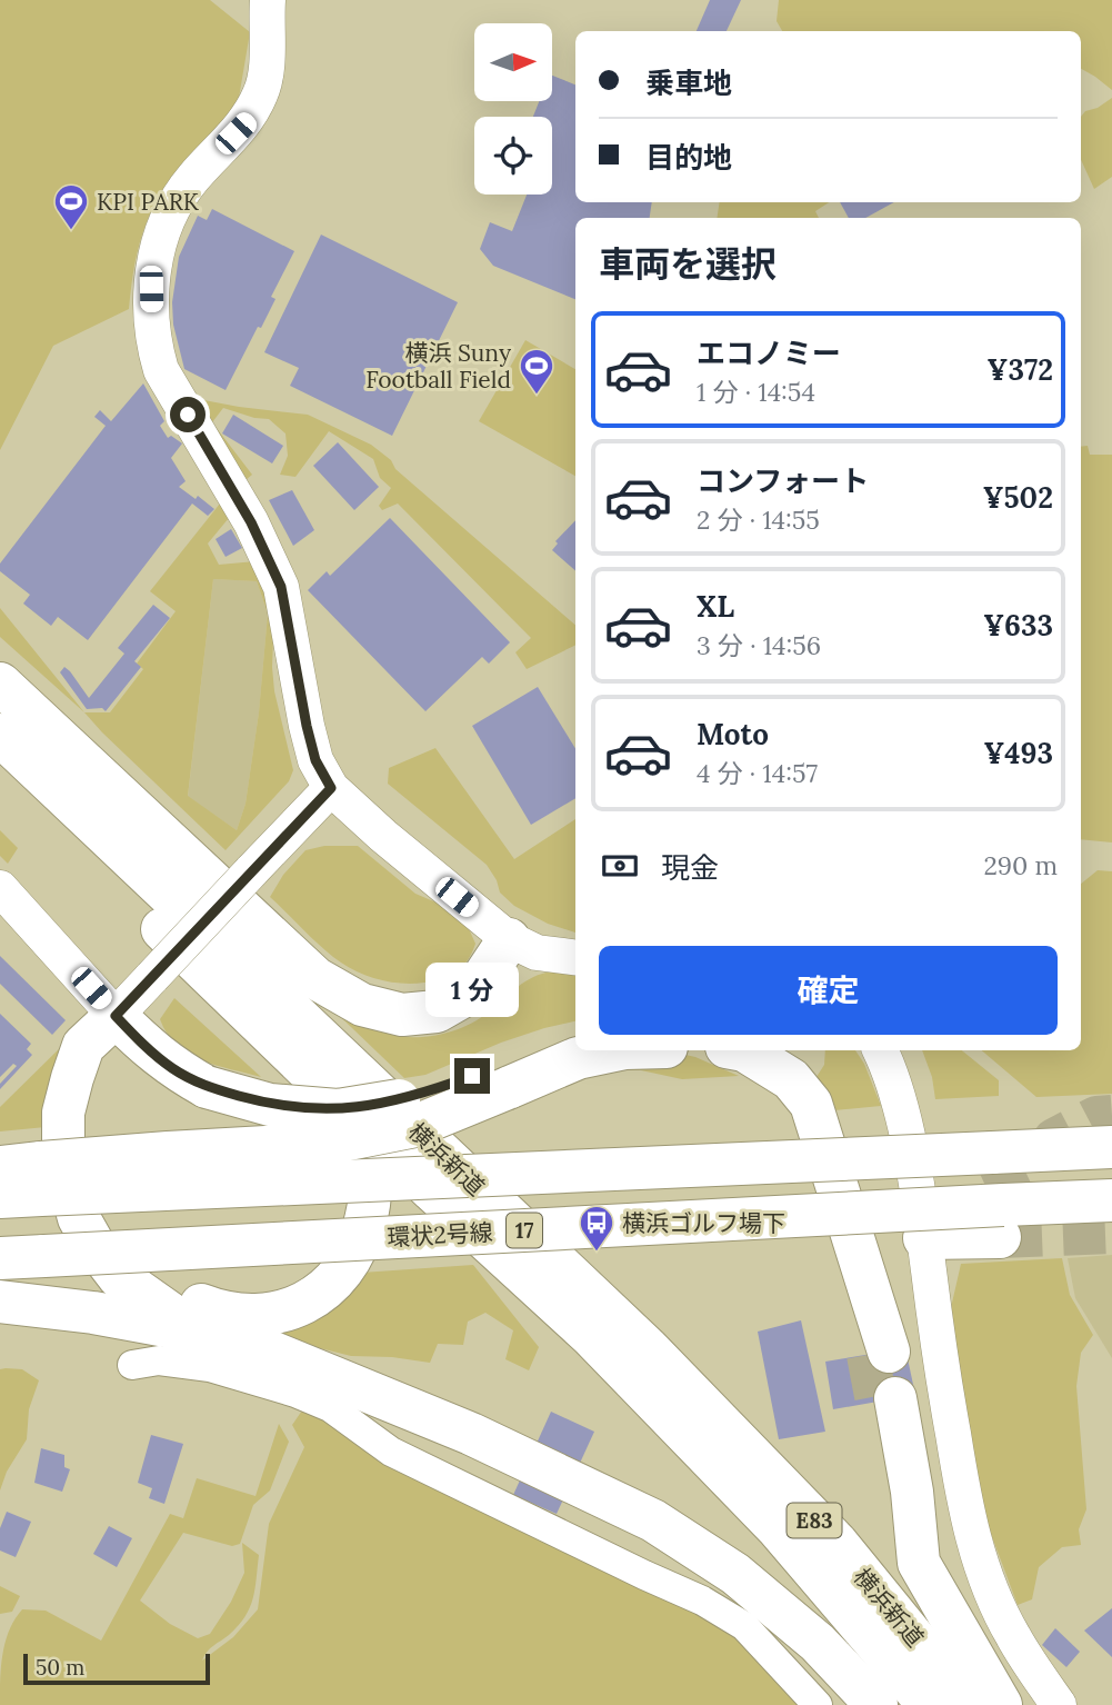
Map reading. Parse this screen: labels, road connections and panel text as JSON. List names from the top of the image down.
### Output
{
  "streets": {
    "main road": [
      "横浜新道",
      "17",
      "環状2号線",
      "E83"
    ]
  },
  "places": {
    "sports": ["KPI PARK", "横浜 Suny Football Field"],
    "bus stop": ["横浜ゴルフ場下"]
  },
  "scale_bar": "50 m",
  "north": "right",
  "page": {
    "banner": ["乗車地", "目的地"],
    "heading": "車両を選択",
    "list": [
      {
        "name": "エコノミー",
        "note": "1 分 · 14:54",
        "value": "¥372"
      },
      {
        "name": "コンフォート",
        "note": "2 分 · 14:55",
        "value": "¥502"
      },
      {
        "name": "XL",
        "note": "3 分 · 14:56",
        "value": "¥633"
      },
      {
        "name": "Moto",
        "note": "4 分 · 14:57",
        "value": "¥493"
      }
    ],
    "pay": ["現金", "290 m"],
    "buttons": "確定",
    "bubble": "1 分",
    "scale": "50 m"
  }
}
